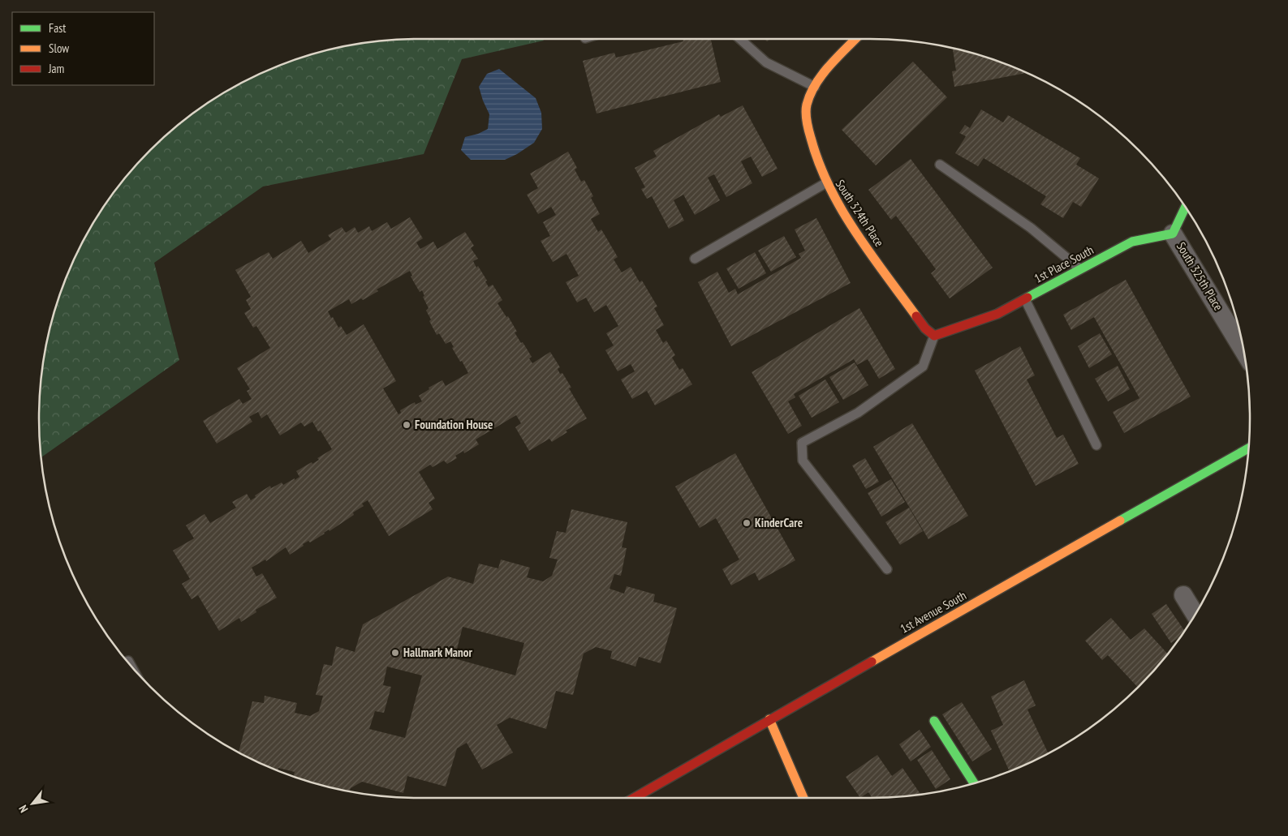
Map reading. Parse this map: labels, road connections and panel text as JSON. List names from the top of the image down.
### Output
{
  "streets": {
    "street": [
      "South 324th Place",
      "1st Place South",
      "South 325th Place",
      "1st Avenue South"
    ]
  },
  "crossings": [
    ["South 324th Place", "1st Place South"],
    ["1st Place South", "South 325th Place"]
  ],
  "places": ["Foundation House", "KinderCare", "Hallmark Manor"],
  "legend": ["Fast", "Slow", "Jam"],
  "north": "bottom left"
}
